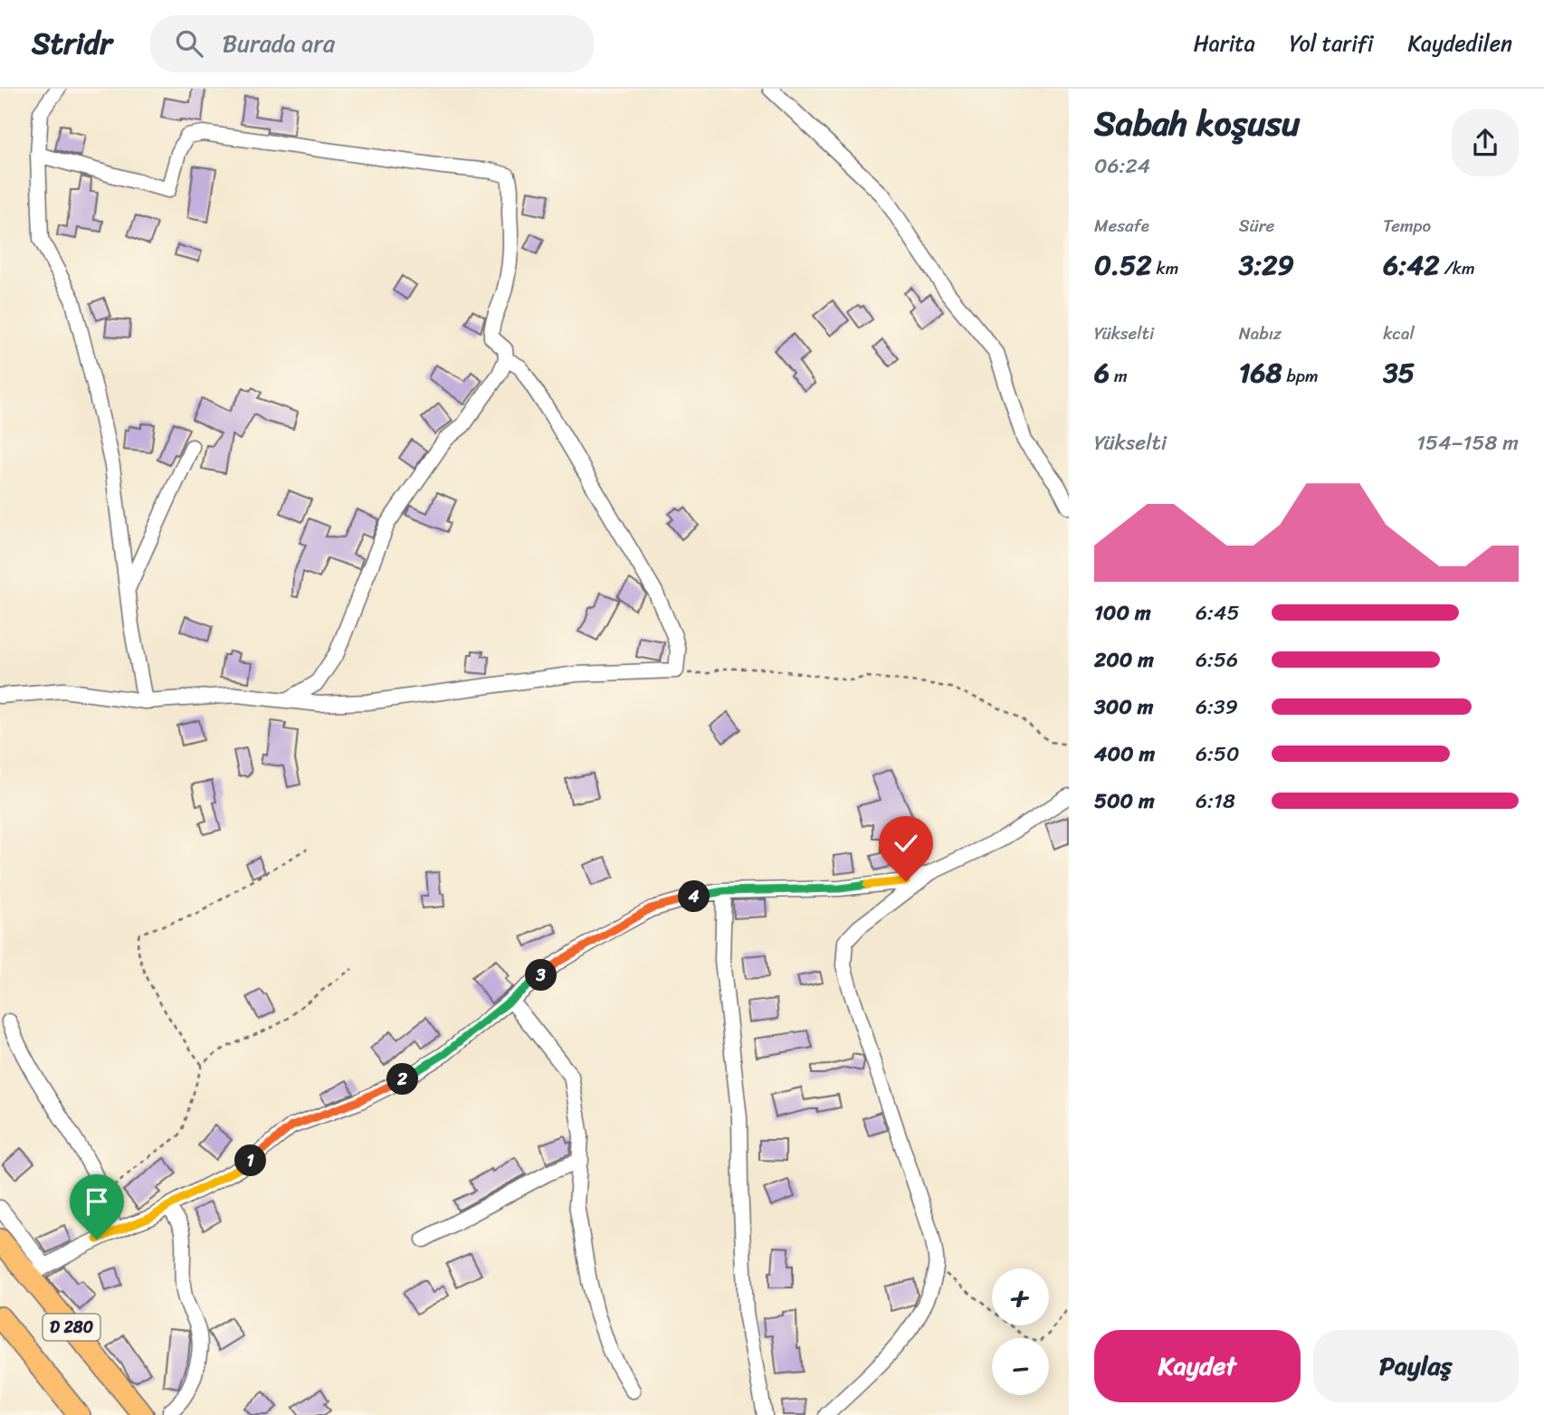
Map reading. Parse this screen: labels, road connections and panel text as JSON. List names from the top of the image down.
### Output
{
  "streets": {
    "highway": ["D 280"]
  },
  "page": {
    "header": "Stridr",
    "search": "Burada ara",
    "nav": ["Harita", "Yol tarifi", "Kaydedilen"],
    "heading": ["Sabah koşusu", "06:24"],
    "stats": [
      ["Mesafe", "0.52 km"],
      ["Süre", "3:29"],
      ["Tempo", "6:42 /km"],
      ["Yükselti", "6 m"],
      ["Nabız", "168 bpm"],
      ["kcal", "35"]
    ],
    "chart": ["Yükselti", "154–158 m"],
    "list": [
      {
        "name": "100 m",
        "note": "6:45"
      },
      {
        "name": "200 m",
        "note": "6:56"
      },
      {
        "name": "300 m",
        "note": "6:39"
      },
      {
        "name": "400 m",
        "note": "6:50"
      },
      {
        "name": "500 m",
        "note": "6:18"
      }
    ],
    "pins": [
      "4",
      "3",
      "2",
      "1"
    ],
    "map_buttons": ["+", "−"],
    "buttons": ["Kaydet", "Paylaş"]
  }
}
